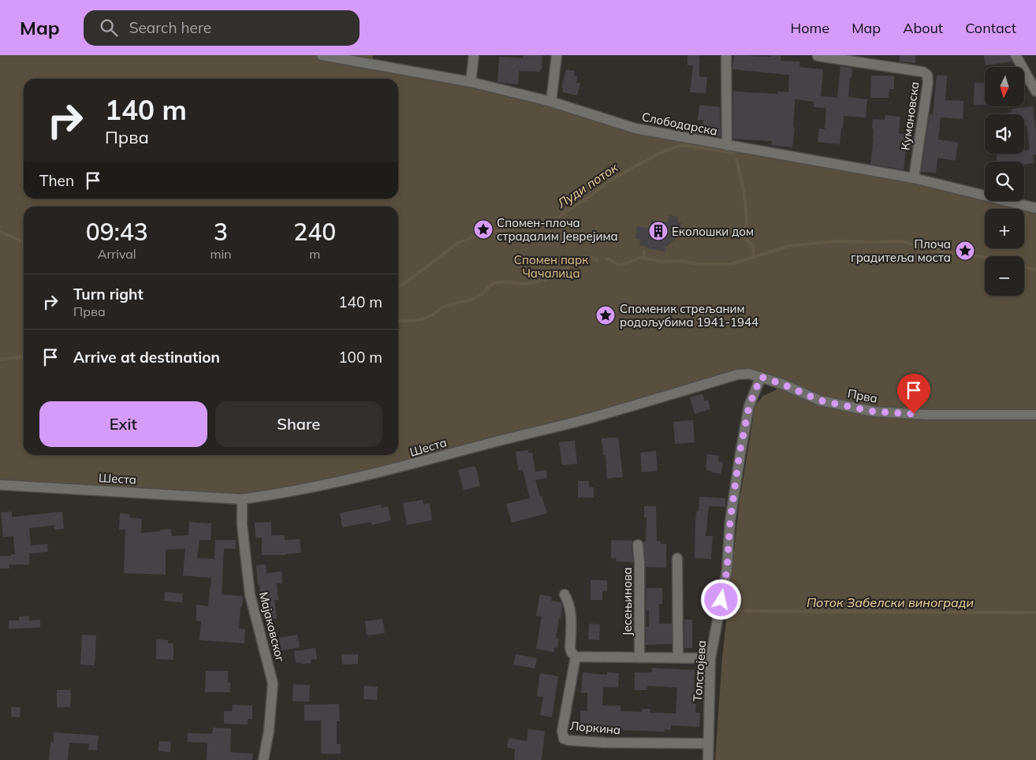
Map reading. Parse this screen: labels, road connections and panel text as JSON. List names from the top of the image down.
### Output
{
  "streets": {
    "street": [
      "Кумановска",
      "Слободарска",
      "Прва",
      "Шеста",
      "Јесењинова",
      "Мајаковског",
      "Толстојева",
      "Лоркина"
    ]
  },
  "crossings": [
    ["Кумановска", "Слободарска"],
    ["Прва", "Шеста"],
    ["Прва", "Толстојева"],
    ["Шеста", "Мајаковског"],
    ["Шеста", "Толстојева"],
    ["Толстојева", "Лоркина"]
  ],
  "water": ["Луди поток", "Поток Забелски виногради"],
  "parks": ["Спомен парк Чачалица"],
  "places": {
    "place": ["Спомен-плоча страдалим Јеврејима", "Плоча градитеља моста", "Споменик стрељаним родољубима 1941-1944"],
    "building": ["Еколошки дом"]
  },
  "north": "bottom",
  "page": {
    "header": "Map",
    "search": "Search here",
    "nav": [
      "Home",
      "Map",
      "About",
      "Contact"
    ],
    "map_buttons": ["+", "−"],
    "turn": ["140 m", "Прва"],
    "then": "Then",
    "eta": [
      "09:43",
      "Arrival",
      "3",
      "min",
      "240",
      "m"
    ],
    "list": [
      {
        "name": "Turn right",
        "note": "Прва",
        "value": "140 m"
      },
      {
        "name": "Arrive at destination",
        "value": "100 m"
      }
    ],
    "buttons": ["Exit", "Share"]
  }
}
